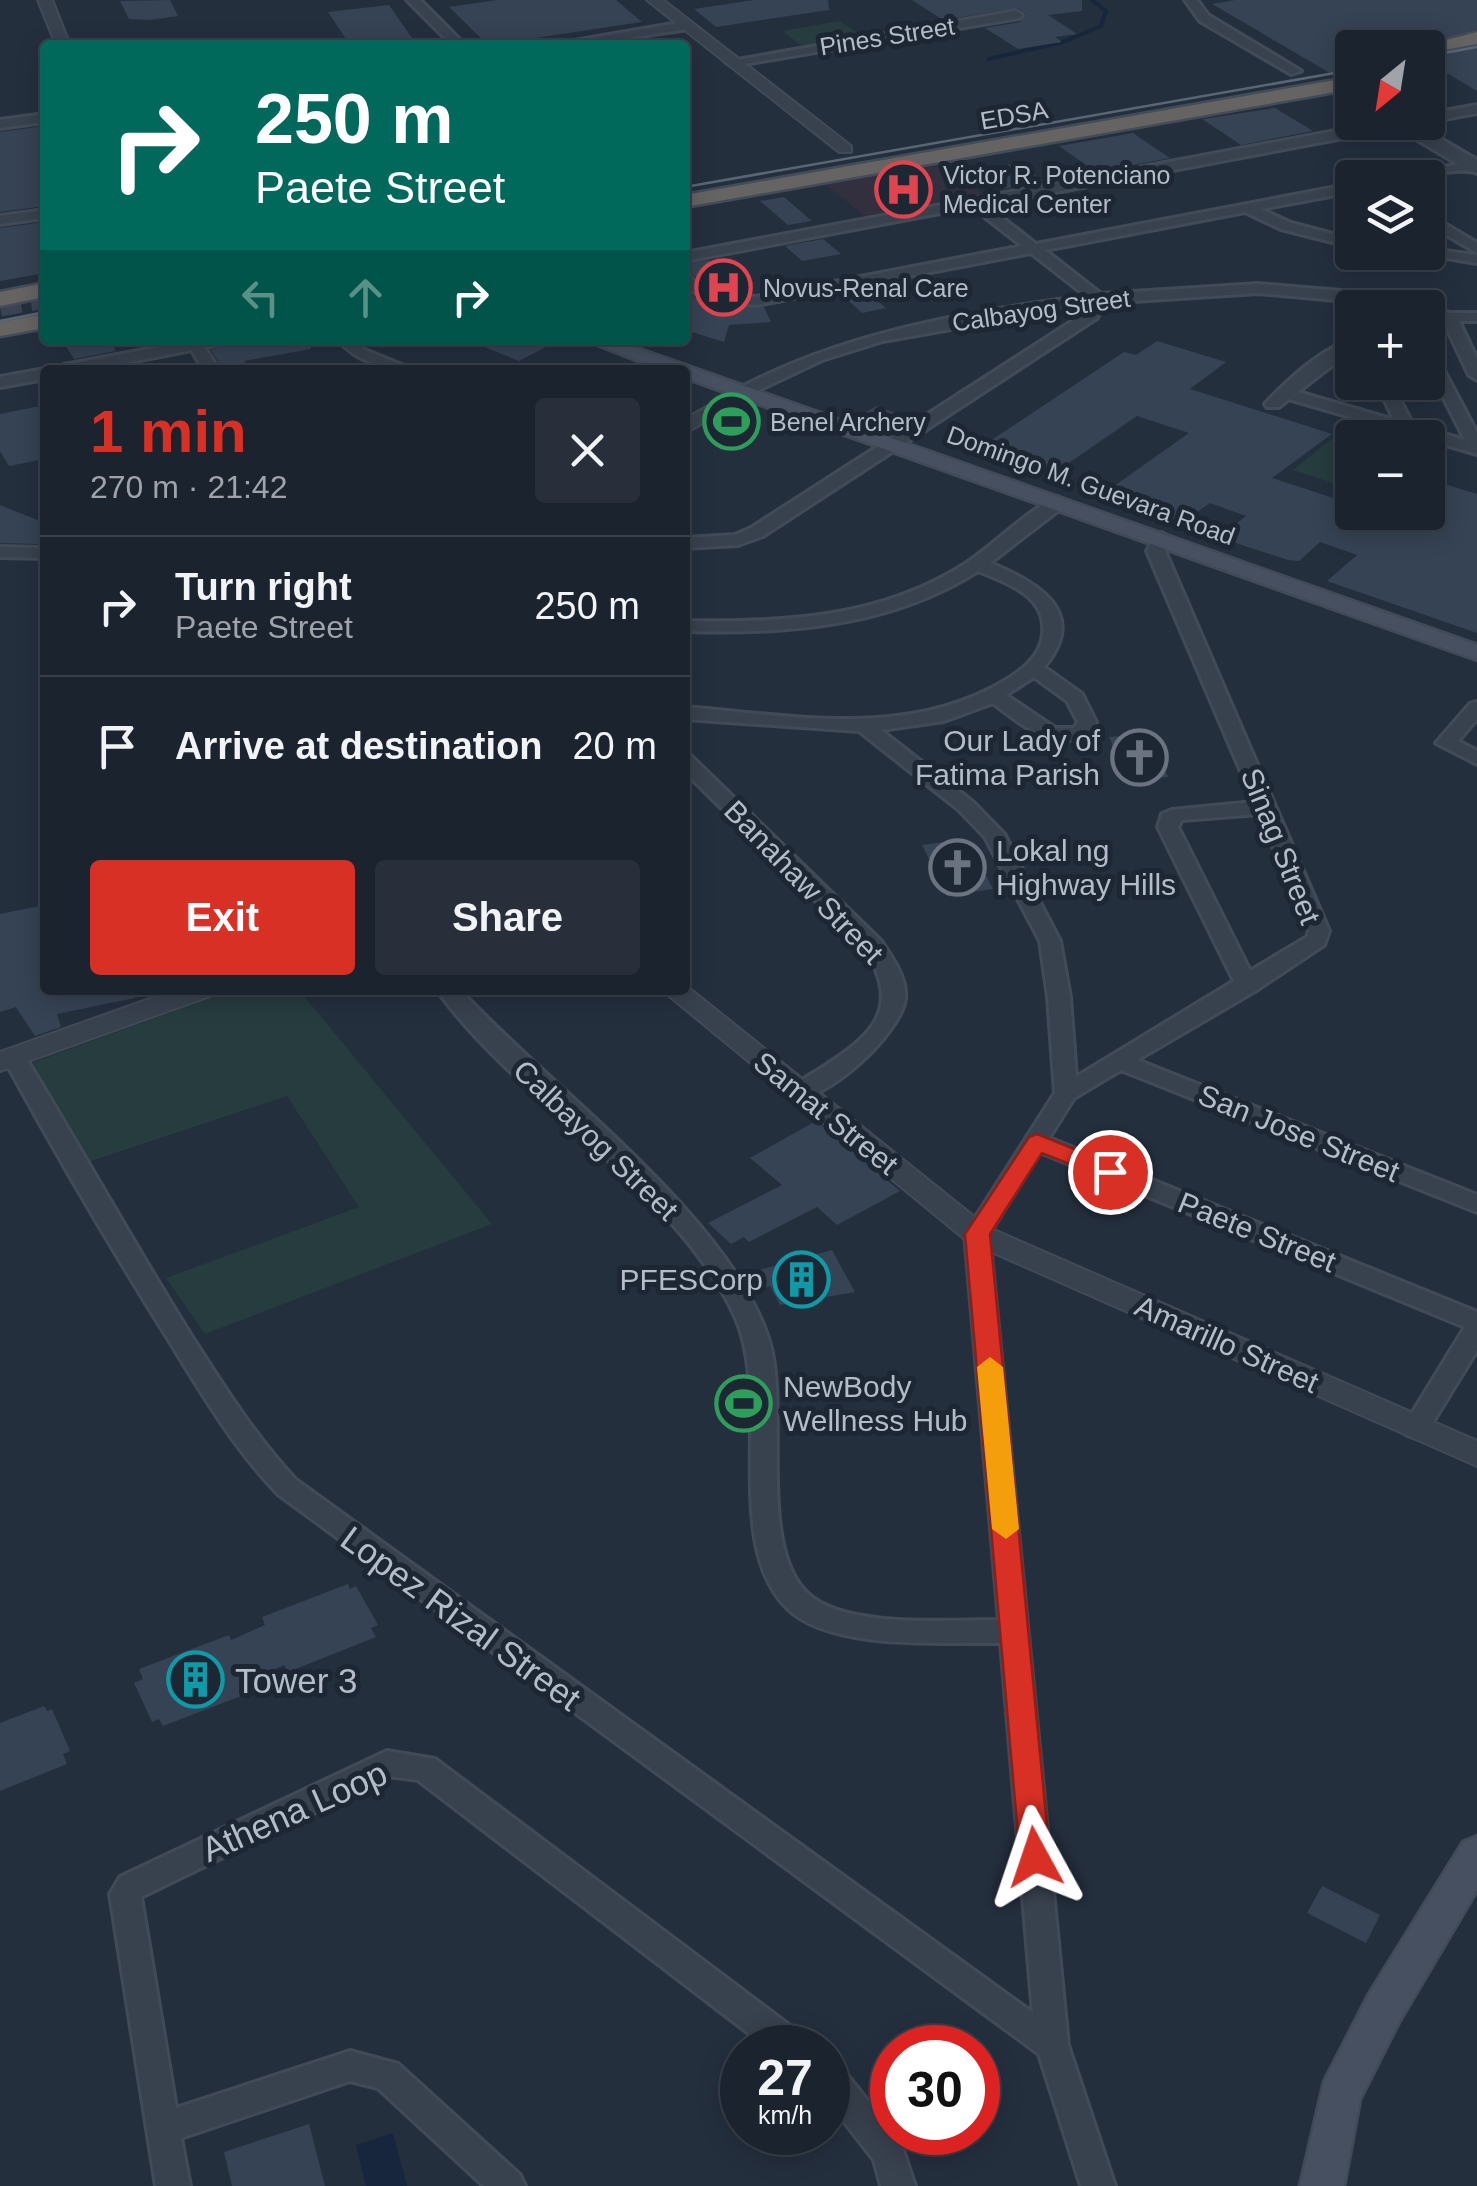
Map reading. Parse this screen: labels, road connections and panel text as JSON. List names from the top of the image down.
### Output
{
  "streets": {
    "highway": ["EDSA"],
    "main road": ["Domingo M. Guevara Road"],
    "street": [
      "Pines Street",
      "Calbayog Street",
      "Sinag Street",
      "Banahaw Street",
      "Samat Street",
      "San Jose Street",
      "Paete Street",
      "Amarillo Street",
      "Lopez Rizal Street",
      "Athena Loop"
    ]
  },
  "crossings": [
    ["Calbayog Street", "Domingo M. Guevara Road"],
    ["Domingo M. Guevara Road", "Sinag Street"],
    ["Sinag Street", "San Jose Street"],
    ["Banahaw Street", "Samat Street"],
    ["Samat Street", "Amarillo Street"]
  ],
  "places": {
    "hospital": ["Victor R. Potenciano Medical Center", "Novus-Renal Care"],
    "sports": ["Benel Archery", "NewBody Wellness Hub"],
    "church": ["Our Lady of Fatima Parish", "Lokal ng Highway Hills"],
    "building": ["PFESCorp", "Tower 3"]
  },
  "north": "bottom left",
  "page": {
    "map_buttons": ["+", "−"],
    "turn": ["250 m", "Paete Street"],
    "heading": ["1 min", "270 m · 21:42"],
    "list": [
      {
        "name": "Turn right",
        "note": "Paete Street",
        "value": "250 m"
      },
      {
        "name": "Arrive at destination",
        "value": "20 m"
      }
    ],
    "buttons": ["Exit", "Share"],
    "speed": "27 km/h",
    "limit": "30"
  }
}
